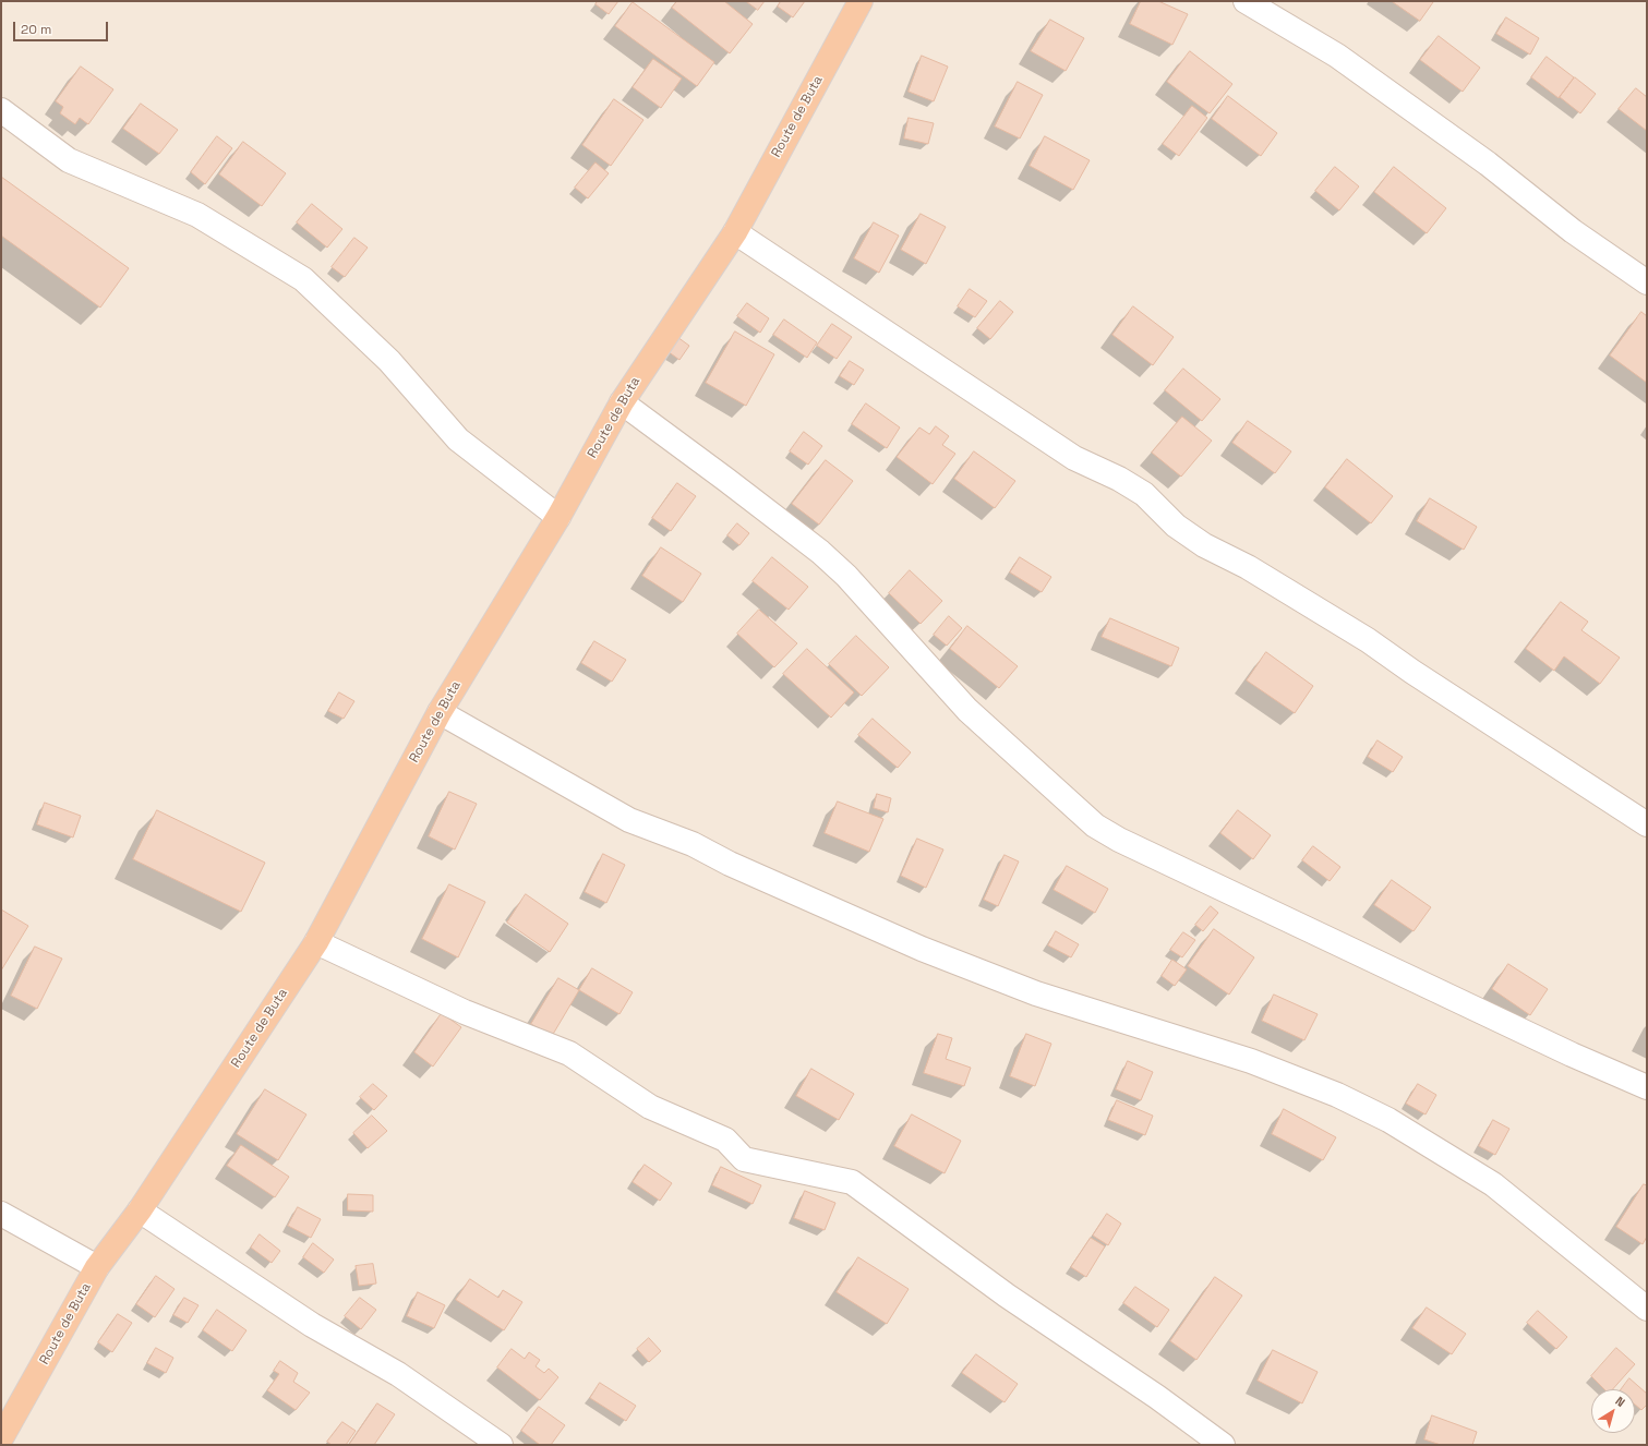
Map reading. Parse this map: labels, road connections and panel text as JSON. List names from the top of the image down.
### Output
{
  "streets": {
    "highway": ["Route de Buta"]
  },
  "scale_bar": "20 m",
  "north": "top right"
}
